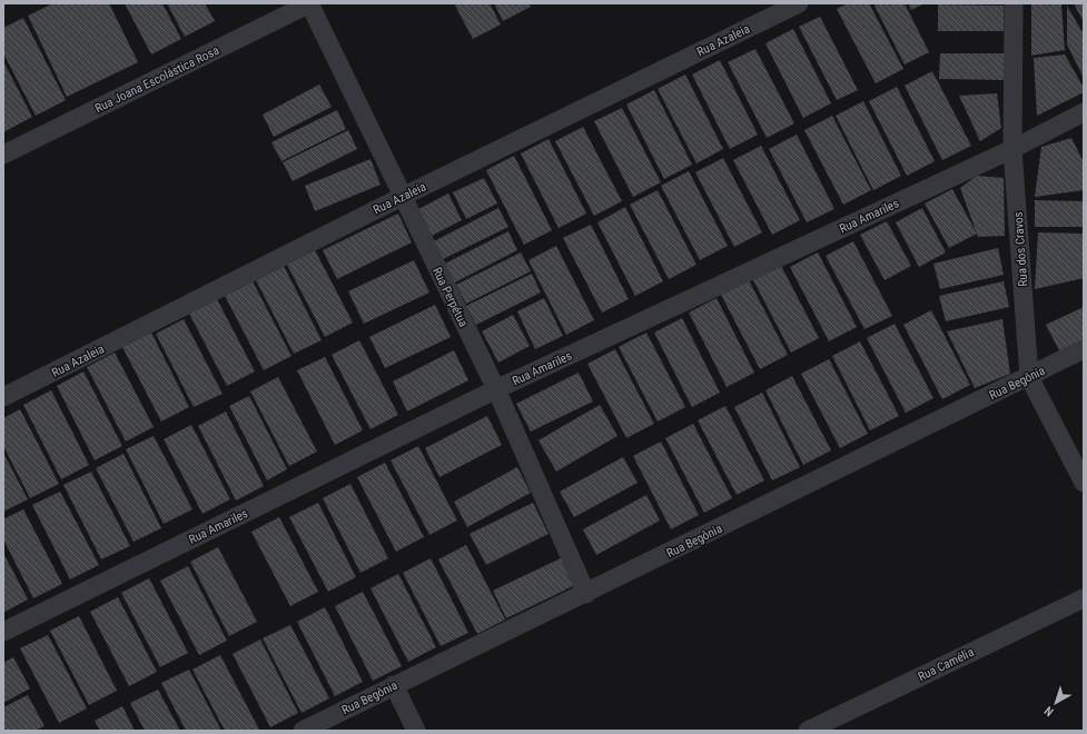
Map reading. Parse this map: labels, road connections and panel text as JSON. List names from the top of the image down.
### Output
{
  "streets": {
    "street": [
      "Rua Azaleia",
      "Rua Joana Escolástica Rosa",
      "Rua Amariles",
      "Rua dos Cravos",
      "Rua Perpétua",
      "Rua Begônia",
      "Rua Camélia"
    ]
  },
  "crossings": [
    ["Rua Azaleia", "Rua Perpétua"],
    ["Rua Joana Escolástica Rosa", "Rua Perpétua"],
    ["Rua Amariles", "Rua dos Cravos"],
    ["Rua Amariles", "Rua Perpétua"],
    ["Rua dos Cravos", "Rua Begônia"],
    ["Rua Perpétua", "Rua Begônia"]
  ],
  "north": "bottom left"
}
